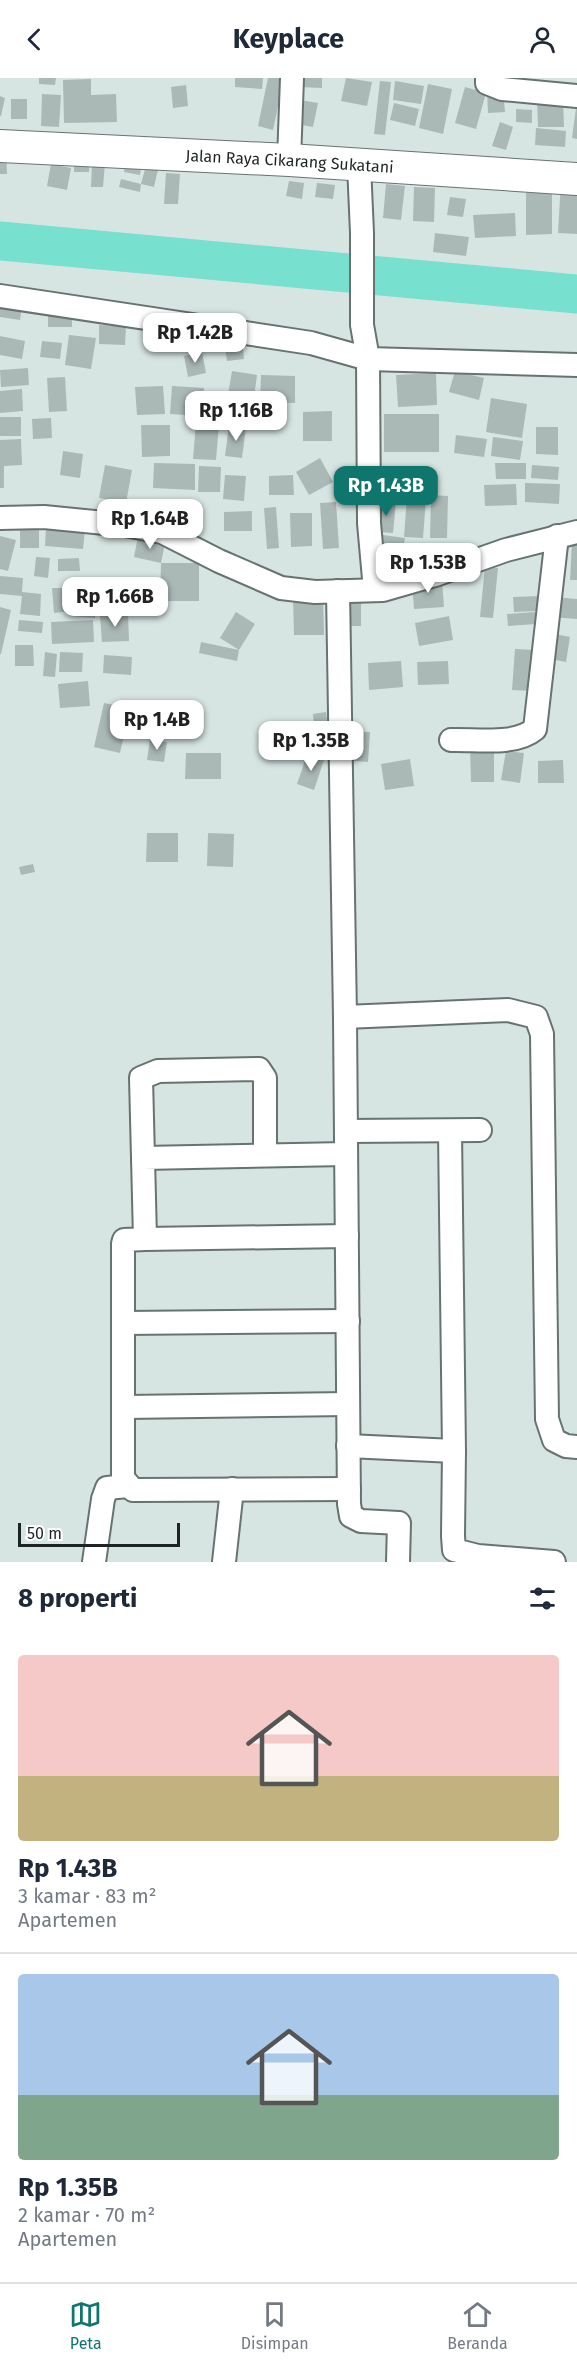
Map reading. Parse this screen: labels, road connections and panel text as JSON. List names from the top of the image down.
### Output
{
  "streets": {
    "main road": ["Jalan Raya Cikarang Sukatani"]
  },
  "scale_bar": "50 m",
  "page": {
    "header": "Keyplace",
    "price": [
      "Rp 1.42B",
      "Rp 1.16B",
      "Rp 1.43B",
      "Rp 1.64B",
      "Rp 1.53B",
      "Rp 1.66B",
      "Rp 1.4B",
      "Rp 1.35B"
    ],
    "scale": "50 m",
    "heading": "8 properti",
    "list": [
      {
        "name": "Rp 1.43B",
        "note": "3 kamar · 83 m² · Apartemen"
      },
      {
        "name": "Rp 1.35B",
        "note": "2 kamar · 70 m² · Apartemen"
      }
    ],
    "tabs": ["Peta", "Disimpan", "Beranda"]
  }
}
